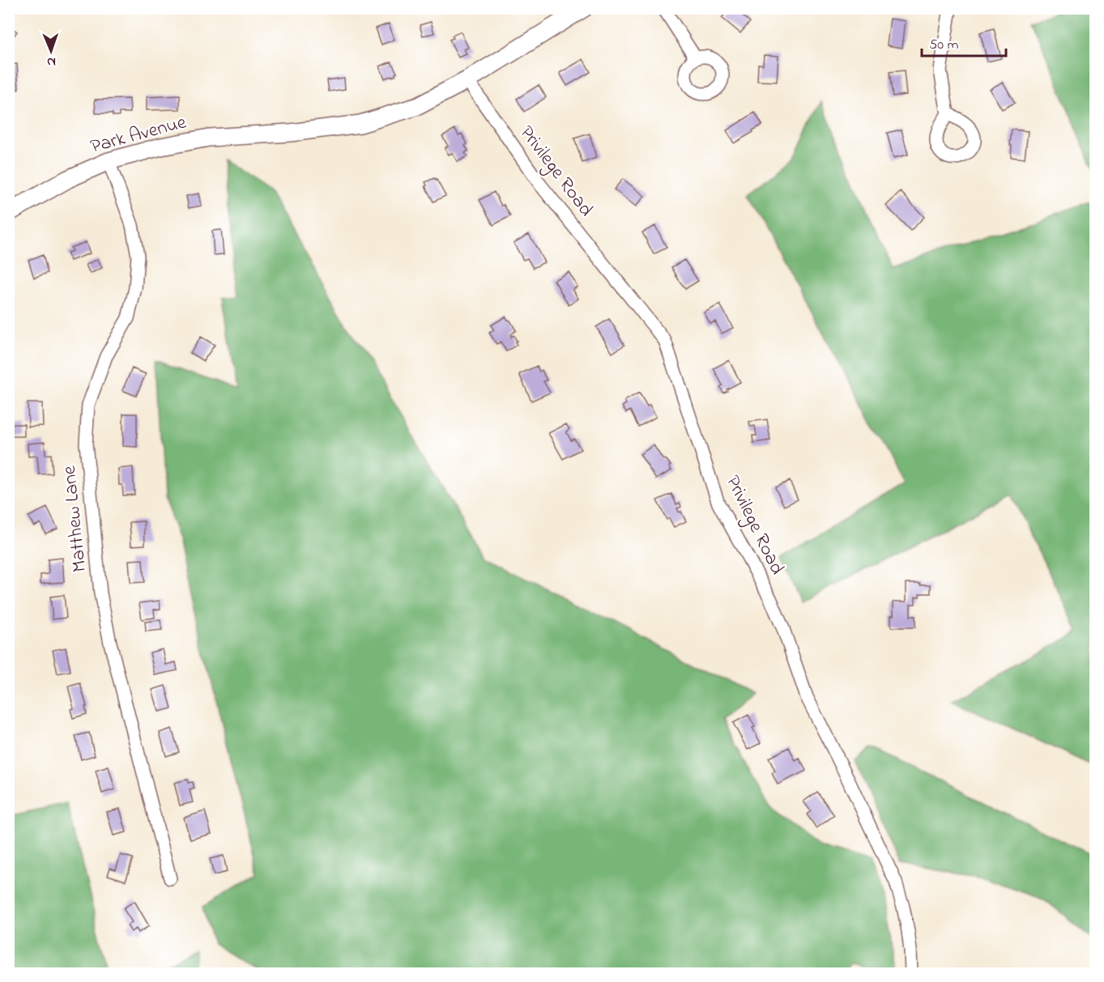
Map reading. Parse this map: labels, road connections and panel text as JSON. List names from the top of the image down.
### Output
{
  "streets": {
    "main road": ["Park Avenue"],
    "street": ["Privilege Road", "Matthew Lane"]
  },
  "crossings": [
    ["Park Avenue", "Privilege Road"],
    ["Park Avenue", "Matthew Lane"]
  ],
  "scale_bar": "50 m",
  "north": "bottom"
}
